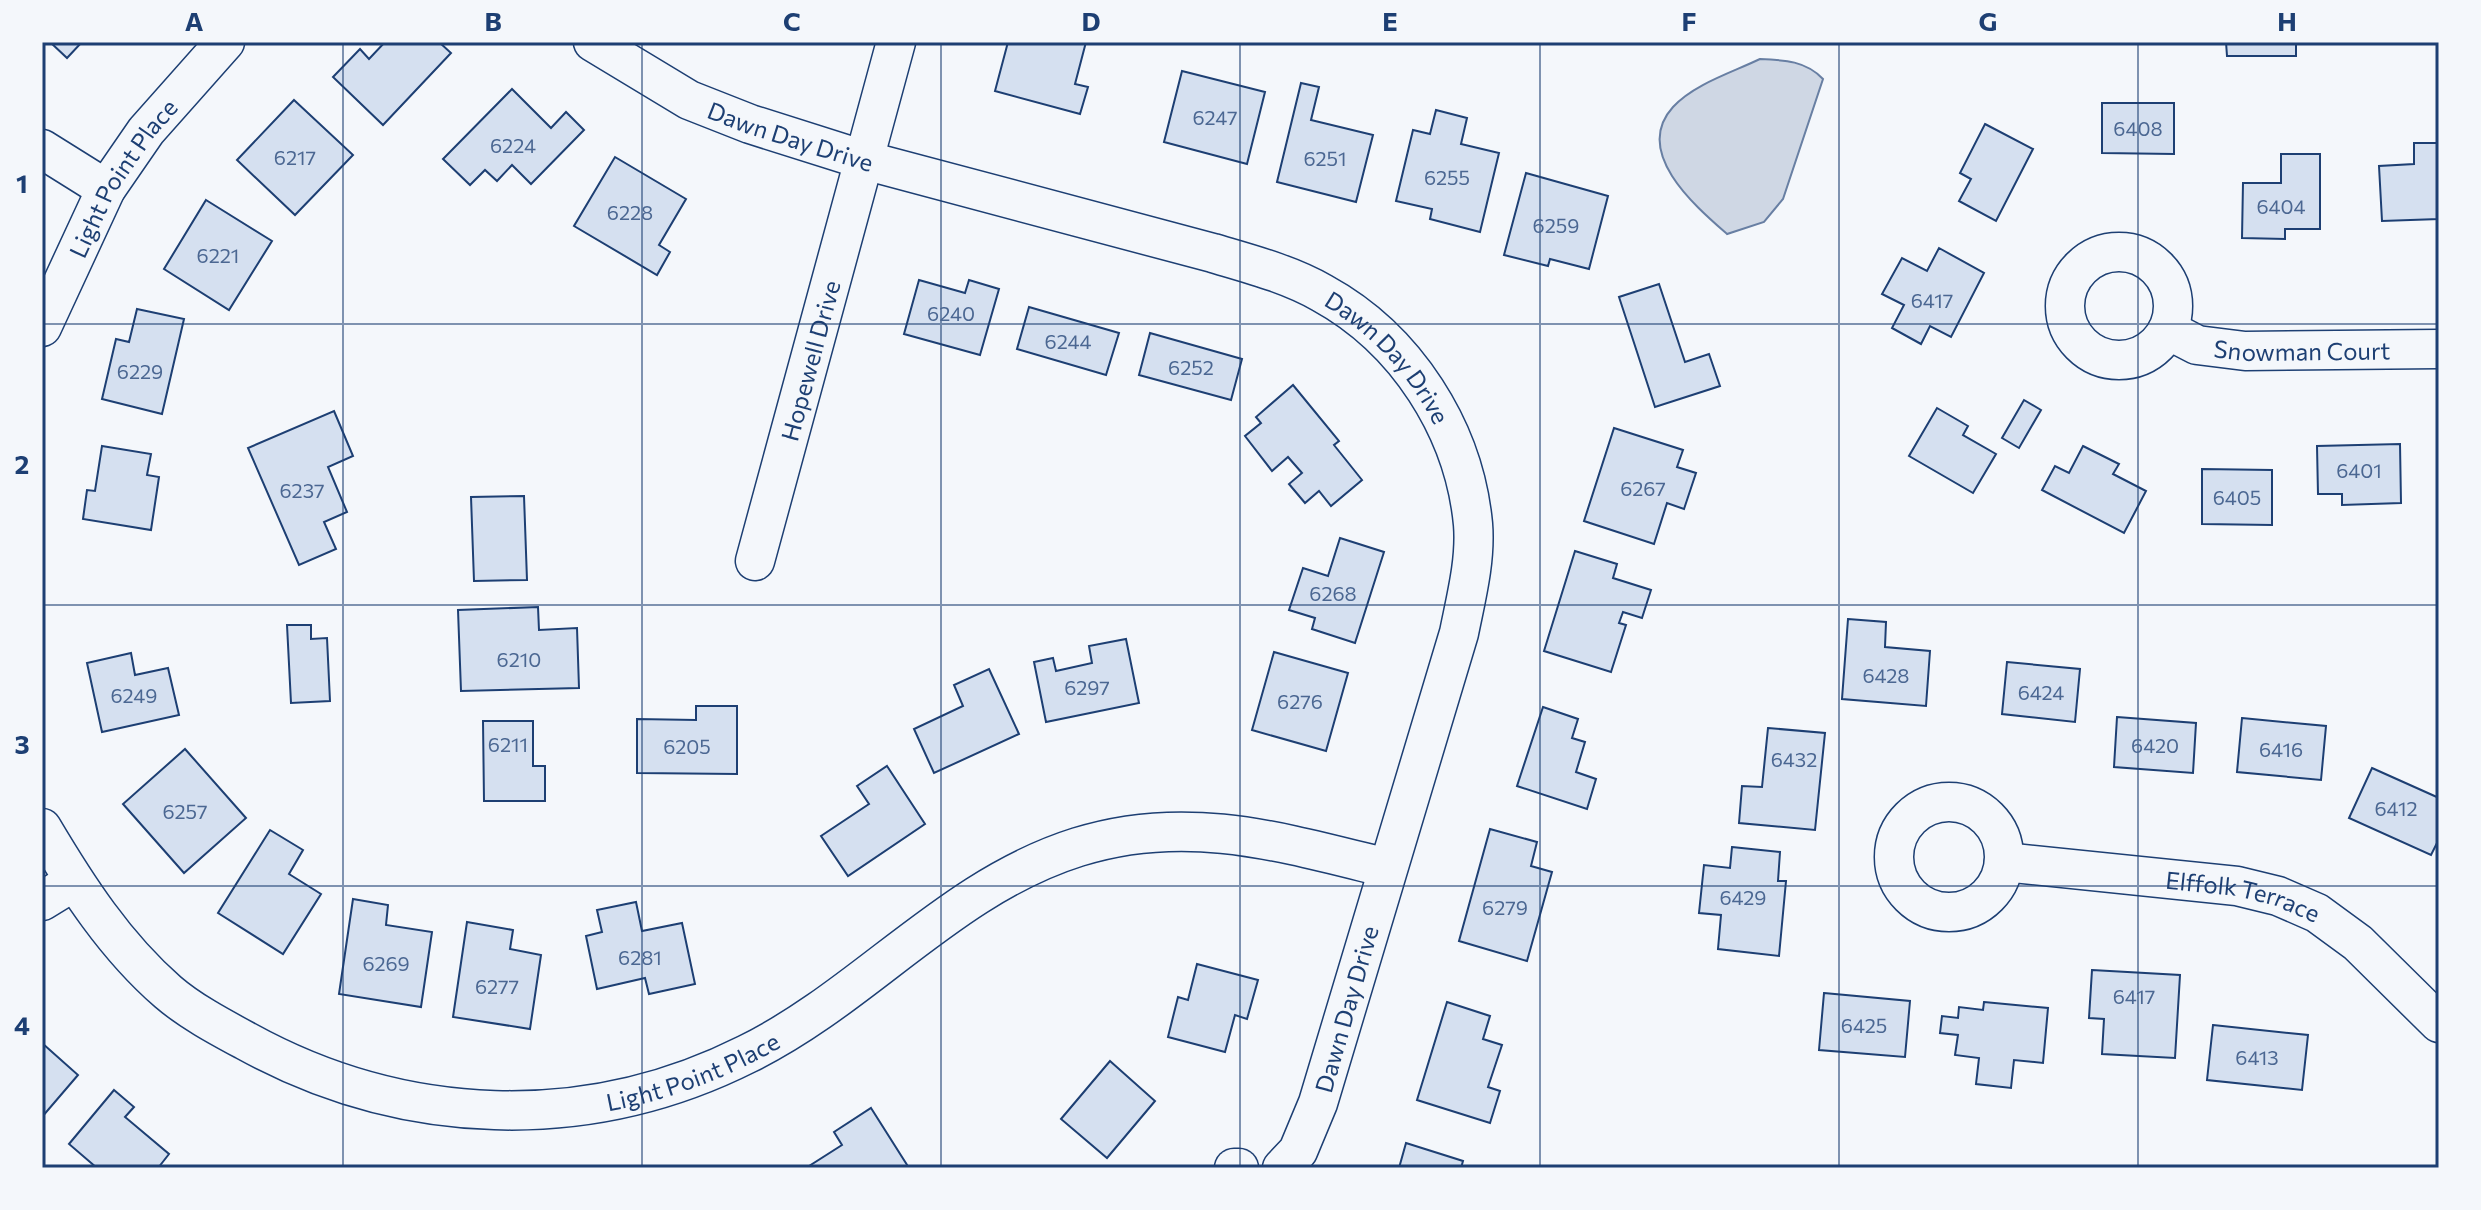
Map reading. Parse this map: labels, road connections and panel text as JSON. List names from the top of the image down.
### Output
{
  "streets": {
    "street": [
      "Dawn Day Drive",
      "Light Point Place",
      "Snowman Court",
      "Hopewell Drive",
      "Elffolk Terrace"
    ]
  },
  "crossings": [
    ["Dawn Day Drive", "Light Point Place"],
    ["Dawn Day Drive", "Hopewell Drive"]
  ],
  "house_numbers": [
    "6247",
    "6408",
    "6224",
    "6217",
    "6251",
    "6255",
    "6404",
    "6228",
    "6259",
    "6221",
    "6417",
    "6240",
    "6244",
    "6252",
    "6229",
    "6401",
    "6267",
    "6237",
    "6405",
    "6268",
    "6210",
    "6428",
    "6297",
    "6424",
    "6249",
    "6276",
    "6211",
    "6420",
    "6205",
    "6416",
    "6432",
    "6412",
    "6257",
    "6429",
    "6279",
    "6281",
    "6269",
    "6277",
    "6417",
    "6425",
    "6413"
  ],
  "grid": {
    "columns": [
      "A",
      "B",
      "C",
      "D",
      "E",
      "F",
      "G",
      "H"
    ],
    "rows": [
      "1",
      "2",
      "3",
      "4"
    ]
  }
}
